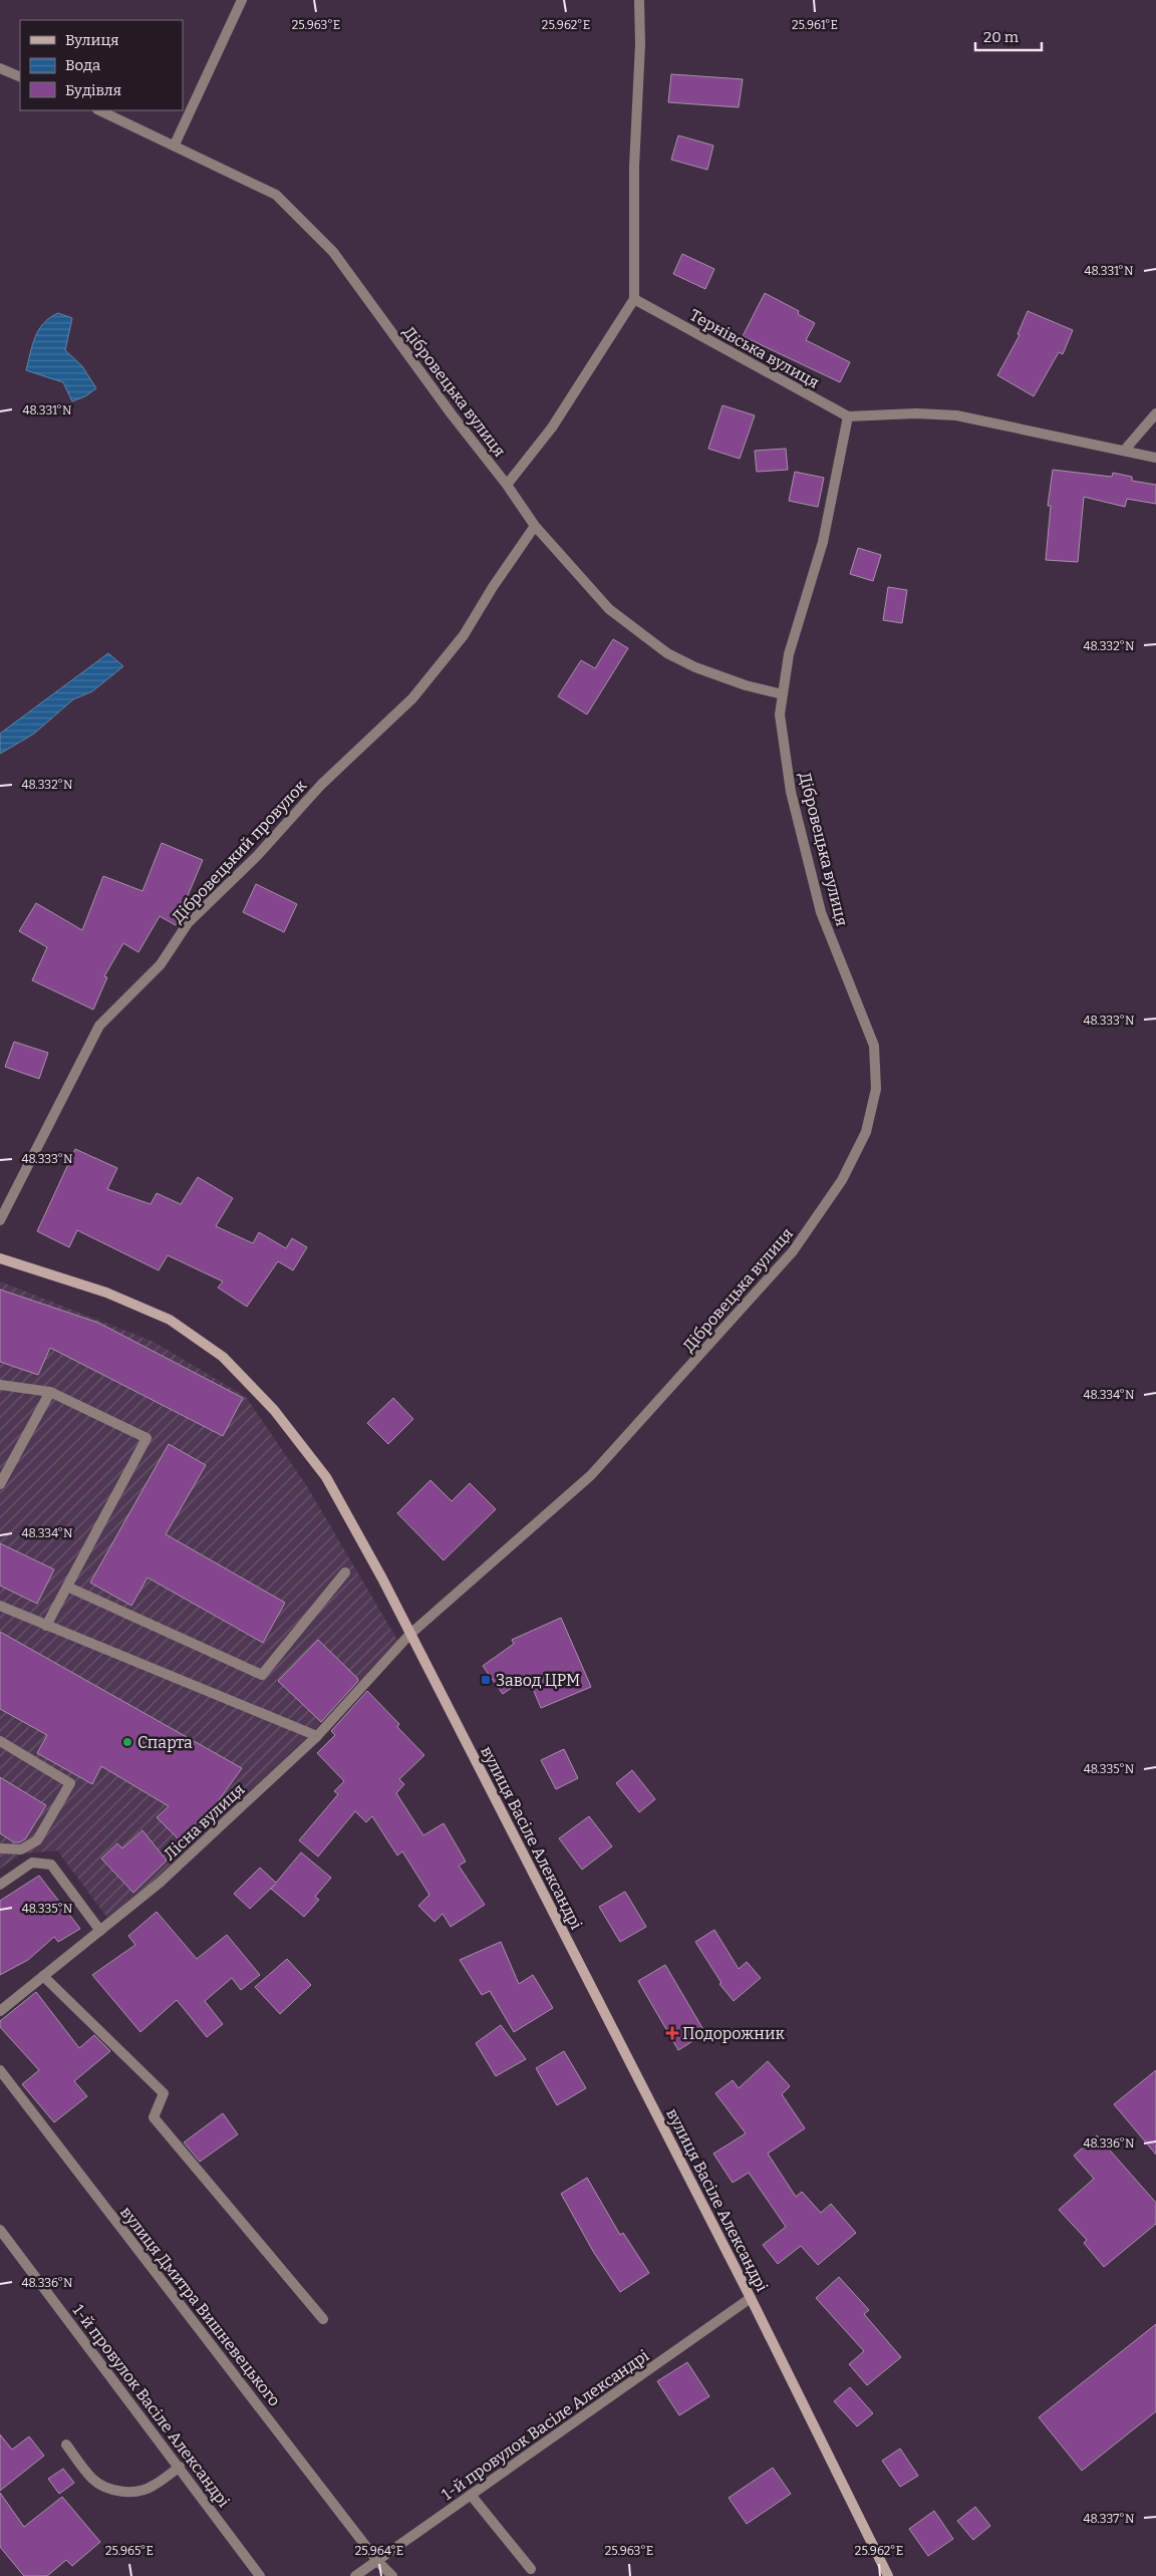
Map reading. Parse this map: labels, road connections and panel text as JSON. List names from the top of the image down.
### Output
{
  "streets": {
    "main road": ["вулиця Васіле Александрі"],
    "street": [
      "Тернівська вулиця",
      "Дібровецька вулиця",
      "Дібровецький провулок",
      "Лісна вулиця",
      "вулиця Дмитра Вишневецького",
      "1-й провулок Васіле Александрі"
    ]
  },
  "crossings": [
    ["Тернівська вулиця", "Дібровецька вулиця"],
    ["Дібровецька вулиця", "Дібровецький провулок"],
    ["Дібровецька вулиця", "Лісна вулиця"],
    ["Дібровецька вулиця", "вулиця Васіле Александрі"],
    ["Лісна вулиця", "вулиця Васіле Александрі"],
    ["вулиця Васіле Александрі", "1-й провулок Васіле Александрі"],
    ["вулиця Дмитра Вишневецького", "1-й провулок Васіле Александрі"]
  ],
  "places": {
    "transit": ["Завод ЦРМ"],
    "other": ["Спарта"],
    "health": ["Подорожник"]
  },
  "legend": ["Вулиця", "Вода", "Будівля"],
  "scale_bar": "20 m",
  "coordinates": [
    "25.963°E",
    "25.962°E",
    "25.961°E",
    "48.331°N",
    "48.332°N",
    "48.333°N",
    "48.334°N",
    "48.335°N",
    "48.336°N",
    "48.337°N",
    "25.965°E",
    "25.964°E"
  ]
}
